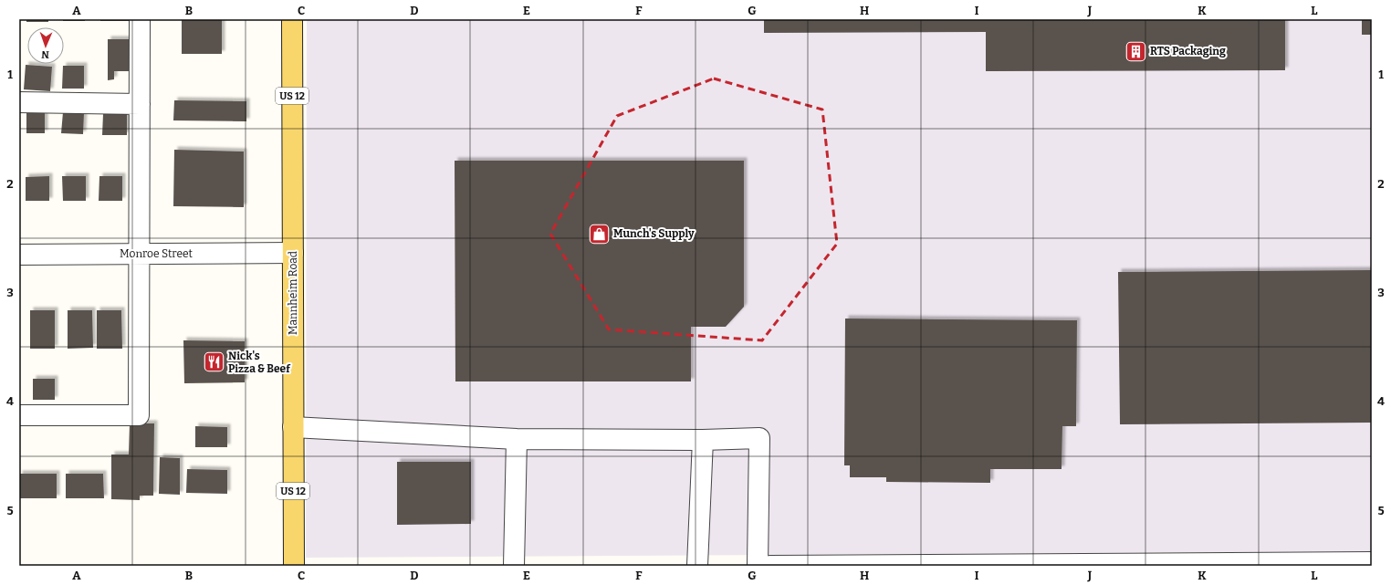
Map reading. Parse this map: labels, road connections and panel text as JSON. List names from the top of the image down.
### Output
{
  "streets": {
    "main road": ["US 12", "Mannheim Road"],
    "street": ["Monroe Street"]
  },
  "crossings": [
    ["Monroe Street", "Mannheim Road"]
  ],
  "places": {
    "building": ["RTS Packaging"],
    "shop": ["Munch's Supply"],
    "restaurant": ["Nick's Pizza & Beef"]
  },
  "north": "bottom",
  "grid": {
    "columns": [
      "A",
      "B",
      "C",
      "D",
      "E",
      "F",
      "G",
      "H",
      "I",
      "J",
      "K",
      "L"
    ],
    "rows": [
      "1",
      "2",
      "3",
      "4",
      "5"
    ]
  }
}
